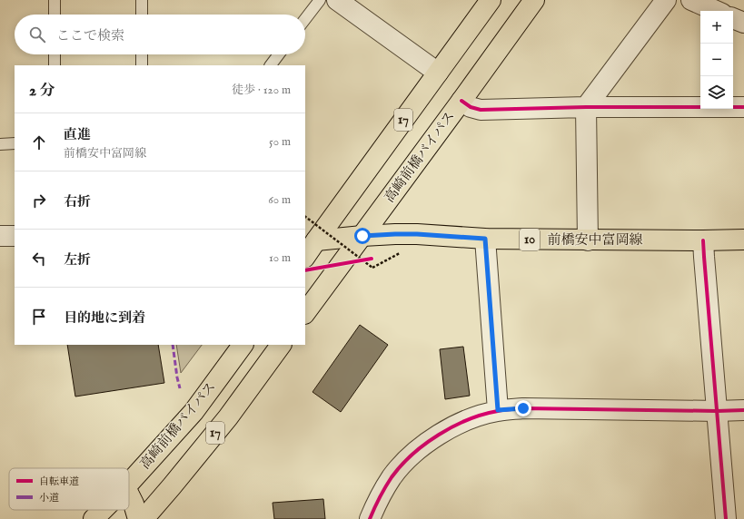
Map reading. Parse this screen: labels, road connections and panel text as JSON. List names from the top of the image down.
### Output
{
  "streets": {
    "main road": [
      "17",
      "高崎前橋バイパス",
      "10",
      "前橋安中富岡線"
    ]
  },
  "crossings": [
    ["17", "前橋安中富岡線"],
    ["高崎前橋バイパス", "前橋安中富岡線"]
  ],
  "legend": ["自転車道", "小道"],
  "page": {
    "map_buttons": ["+", "−"],
    "search": "ここで検索",
    "heading": ["2 分", "徒歩 · 120 m"],
    "list": [
      ["直進", "前橋安中富岡線", "50 m"],
      ["右折", "60 m"],
      ["左折", "10 m"],
      "目的地に到着"
    ]
  }
}
